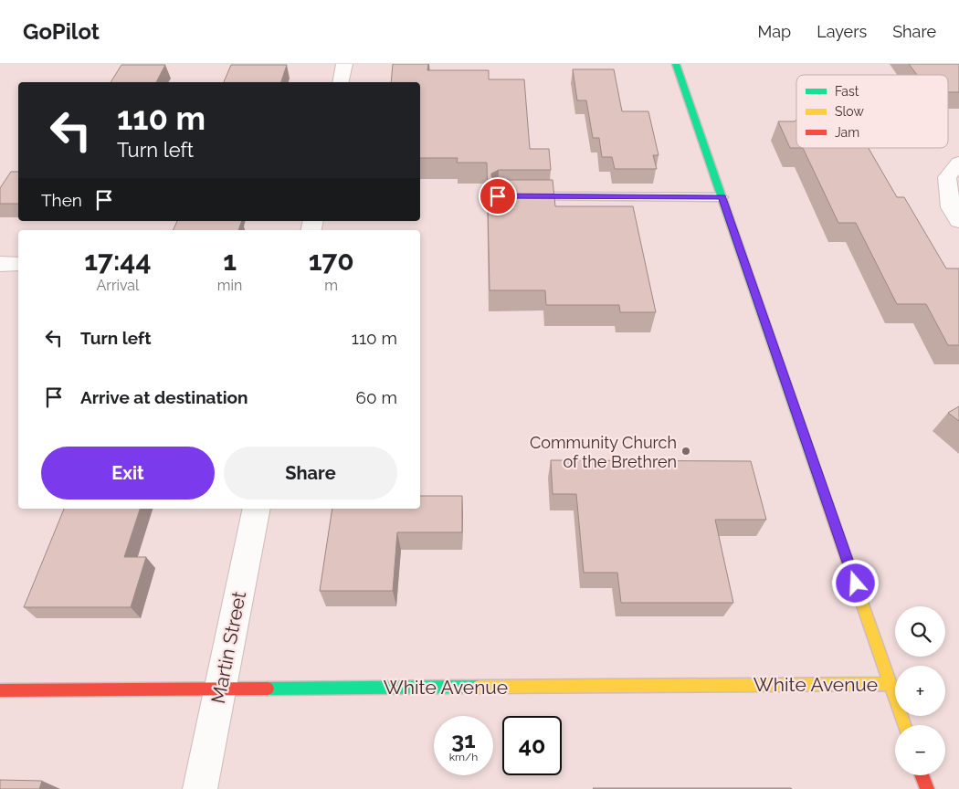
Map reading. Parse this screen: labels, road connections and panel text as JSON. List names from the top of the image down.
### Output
{
  "streets": {
    "street": ["Martin Street", "White Avenue"]
  },
  "crossings": [
    ["Martin Street", "White Avenue"]
  ],
  "places": ["Community Church of the Brethren"],
  "legend": ["Fast", "Slow", "Jam"],
  "page": {
    "header": "GoPilot",
    "nav": ["Map", "Layers", "Share"],
    "turn": ["110 m", "Turn left"],
    "then": "Then",
    "eta": [
      "17:44",
      "Arrival",
      "1",
      "min",
      "170",
      "m"
    ],
    "list": [
      {
        "name": "Turn left",
        "value": "110 m"
      },
      {
        "name": "Arrive at destination",
        "value": "60 m"
      }
    ],
    "buttons": ["Exit", "Share"],
    "map_buttons": ["+", "−"],
    "speed": "31 km/h",
    "limit": "40"
  }
}
